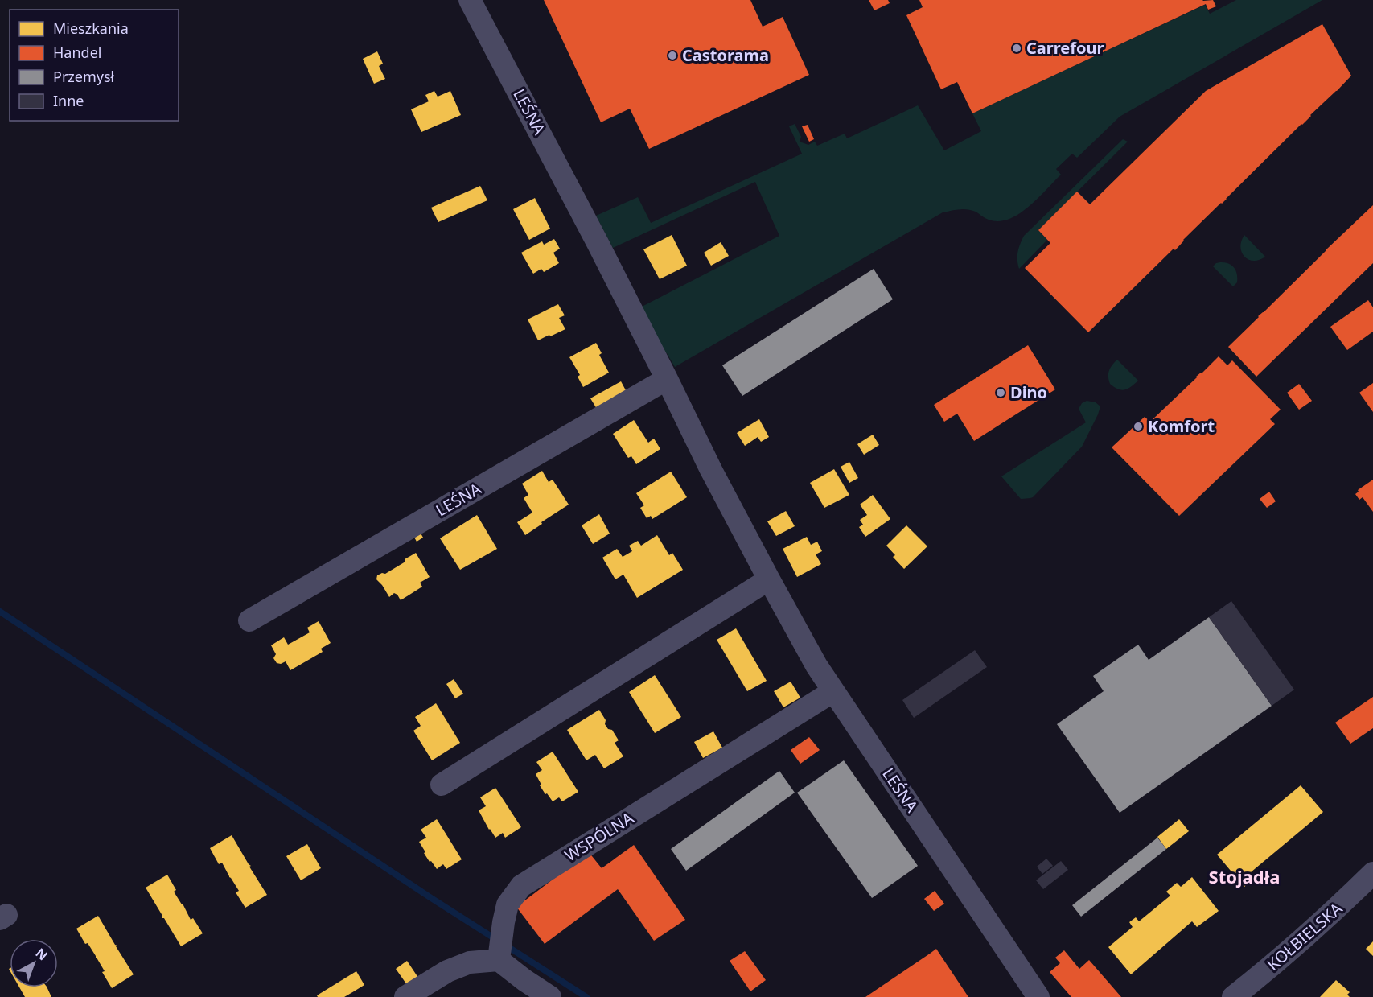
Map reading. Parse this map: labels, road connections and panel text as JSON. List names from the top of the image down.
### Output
{
  "streets": {
    "street": ["LEŚNA", "WSPÓLNA", "KOŁBIELSKA"]
  },
  "crossings": [
    ["LEŚNA", "WSPÓLNA"]
  ],
  "districts": ["Stojadła"],
  "places": [
    "Carrefour",
    "Castorama",
    "Dino",
    "Komfort"
  ],
  "legend": [
    "Mieszkania",
    "Handel",
    "Przemysł",
    "Inne"
  ],
  "north": "top right"
}
